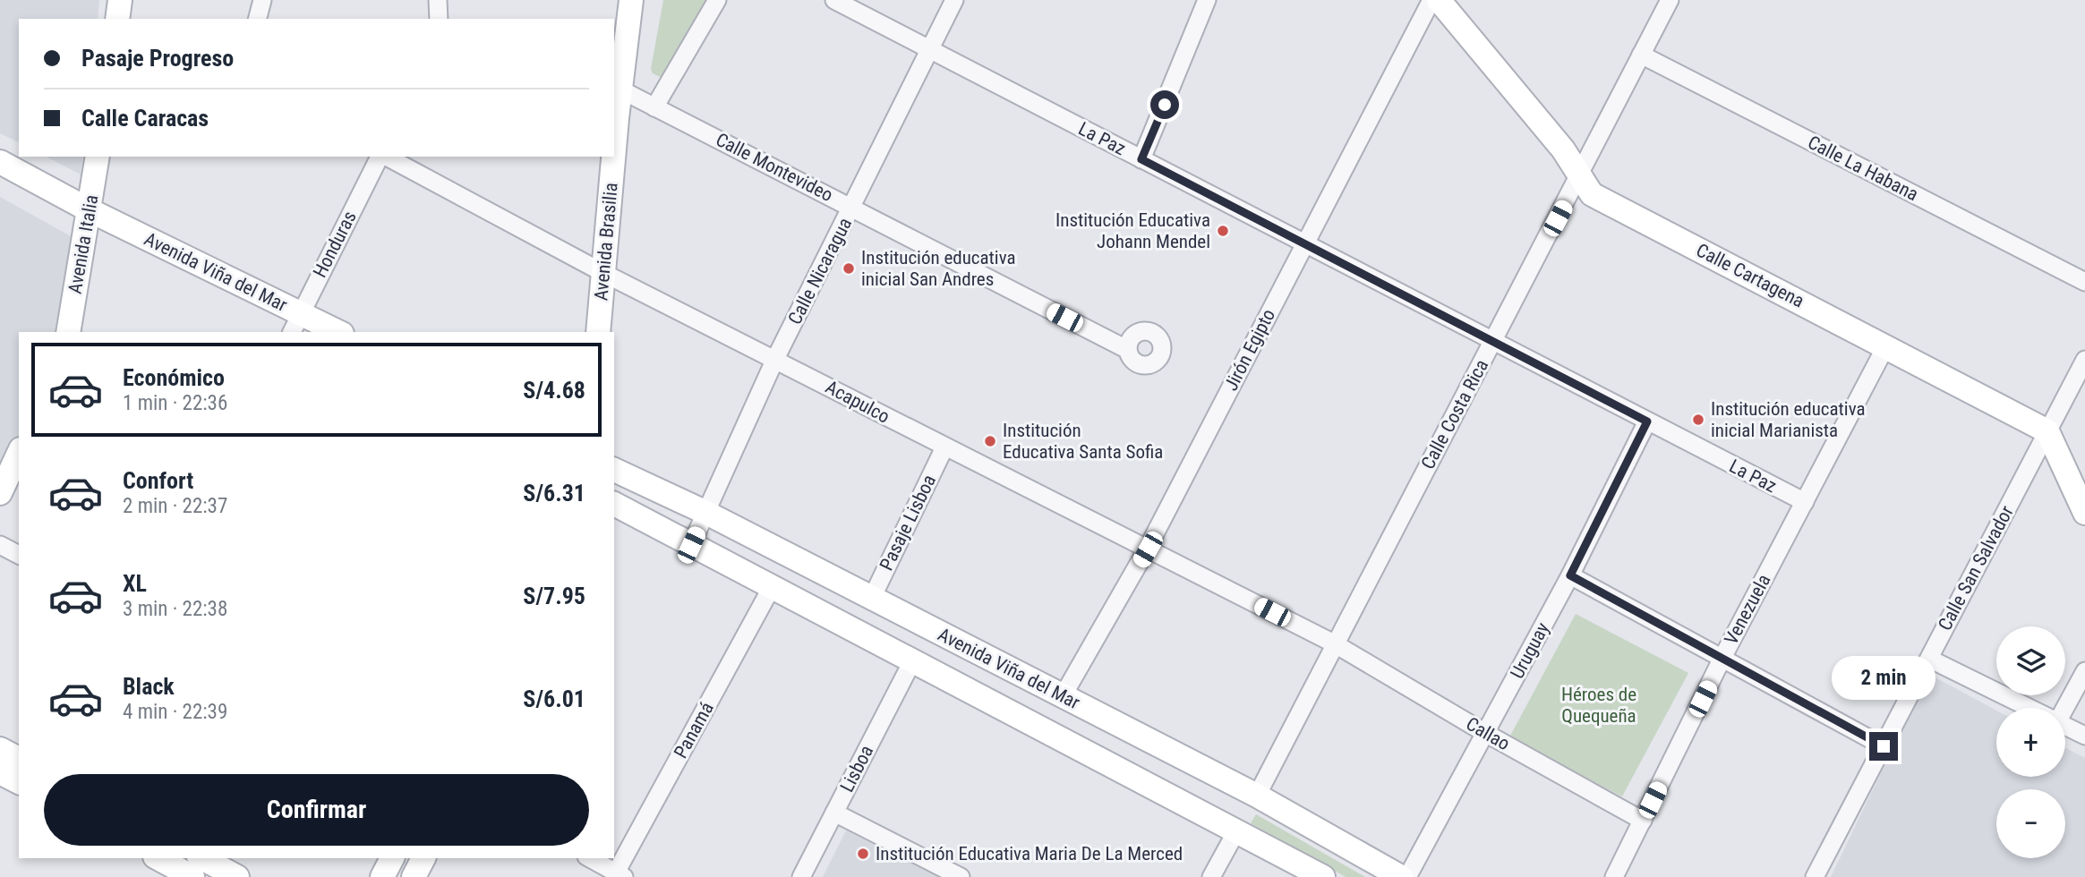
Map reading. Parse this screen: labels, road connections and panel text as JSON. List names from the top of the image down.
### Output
{
  "streets": {
    "main road": [
      "Avenida Brasilia",
      "Avenida Italia",
      "Avenida Viña del Mar",
      "Calle Cartagena"
    ],
    "street": [
      "La Paz",
      "Calle Montevideo",
      "Calle La Habana",
      "Honduras",
      "Calle Nicaragua",
      "Jirón Egipto",
      "Acapulco",
      "Calle Costa Rica",
      "Pasaje Lisboa",
      "Calle San Salvador",
      "Venezuela",
      "Uruguay",
      "Panamá",
      "Callao",
      "Lisboa"
    ]
  },
  "crossings": [
    ["La Paz", "Calle Nicaragua"],
    ["La Paz", "Jirón Egipto"],
    ["La Paz", "Calle Costa Rica"],
    ["La Paz", "Venezuela"],
    ["La Paz", "Uruguay"],
    ["Calle Montevideo", "Avenida Brasilia"],
    ["Calle Montevideo", "Calle Nicaragua"],
    ["Calle La Habana", "Calle Costa Rica"],
    ["Avenida Brasilia", "Acapulco"],
    ["Avenida Italia", "Avenida Viña del Mar"],
    ["Honduras", "Avenida Viña del Mar"],
    ["Calle Nicaragua", "Avenida Viña del Mar"],
    ["Calle Nicaragua", "Acapulco"],
    ["Avenida Viña del Mar", "Jirón Egipto"],
    ["Avenida Viña del Mar", "Calle Costa Rica"],
    ["Avenida Viña del Mar", "Pasaje Lisboa"],
    ["Avenida Viña del Mar", "Panamá"],
    ["Avenida Viña del Mar", "Lisboa"],
    ["Calle Cartagena", "Calle Costa Rica"],
    ["Calle Cartagena", "Calle San Salvador"],
    ["Calle Cartagena", "Venezuela"],
    ["Jirón Egipto", "Acapulco"],
    ["Acapulco", "Calle Costa Rica"],
    ["Acapulco", "Pasaje Lisboa"],
    ["Acapulco", "Callao"],
    ["Calle Costa Rica", "Callao"],
    ["Venezuela", "Callao"],
    ["Uruguay", "Callao"]
  ],
  "parks": ["Héroes de Quequeña"],
  "places": [
    "Institución Educativa Johann Mendel",
    "Institución educativa inicial San Andres",
    "Institución educativa inicial Marianista",
    "Institución Educativa Santa Sofia",
    "Institución Educativa Maria De La Merced"
  ],
  "page": {
    "banner": ["Pasaje Progreso", "Calle Caracas"],
    "list": [
      {
        "name": "Económico",
        "note": "1 min · 22:36",
        "value": "S/4.68"
      },
      {
        "name": "Confort",
        "note": "2 min · 22:37",
        "value": "S/6.31"
      },
      {
        "name": "XL",
        "note": "3 min · 22:38",
        "value": "S/7.95"
      },
      {
        "name": "Black",
        "note": "4 min · 22:39",
        "value": "S/6.01"
      }
    ],
    "map_buttons": ["+", "−"],
    "bubble": "2 min",
    "buttons": "Confirmar"
  }
}
